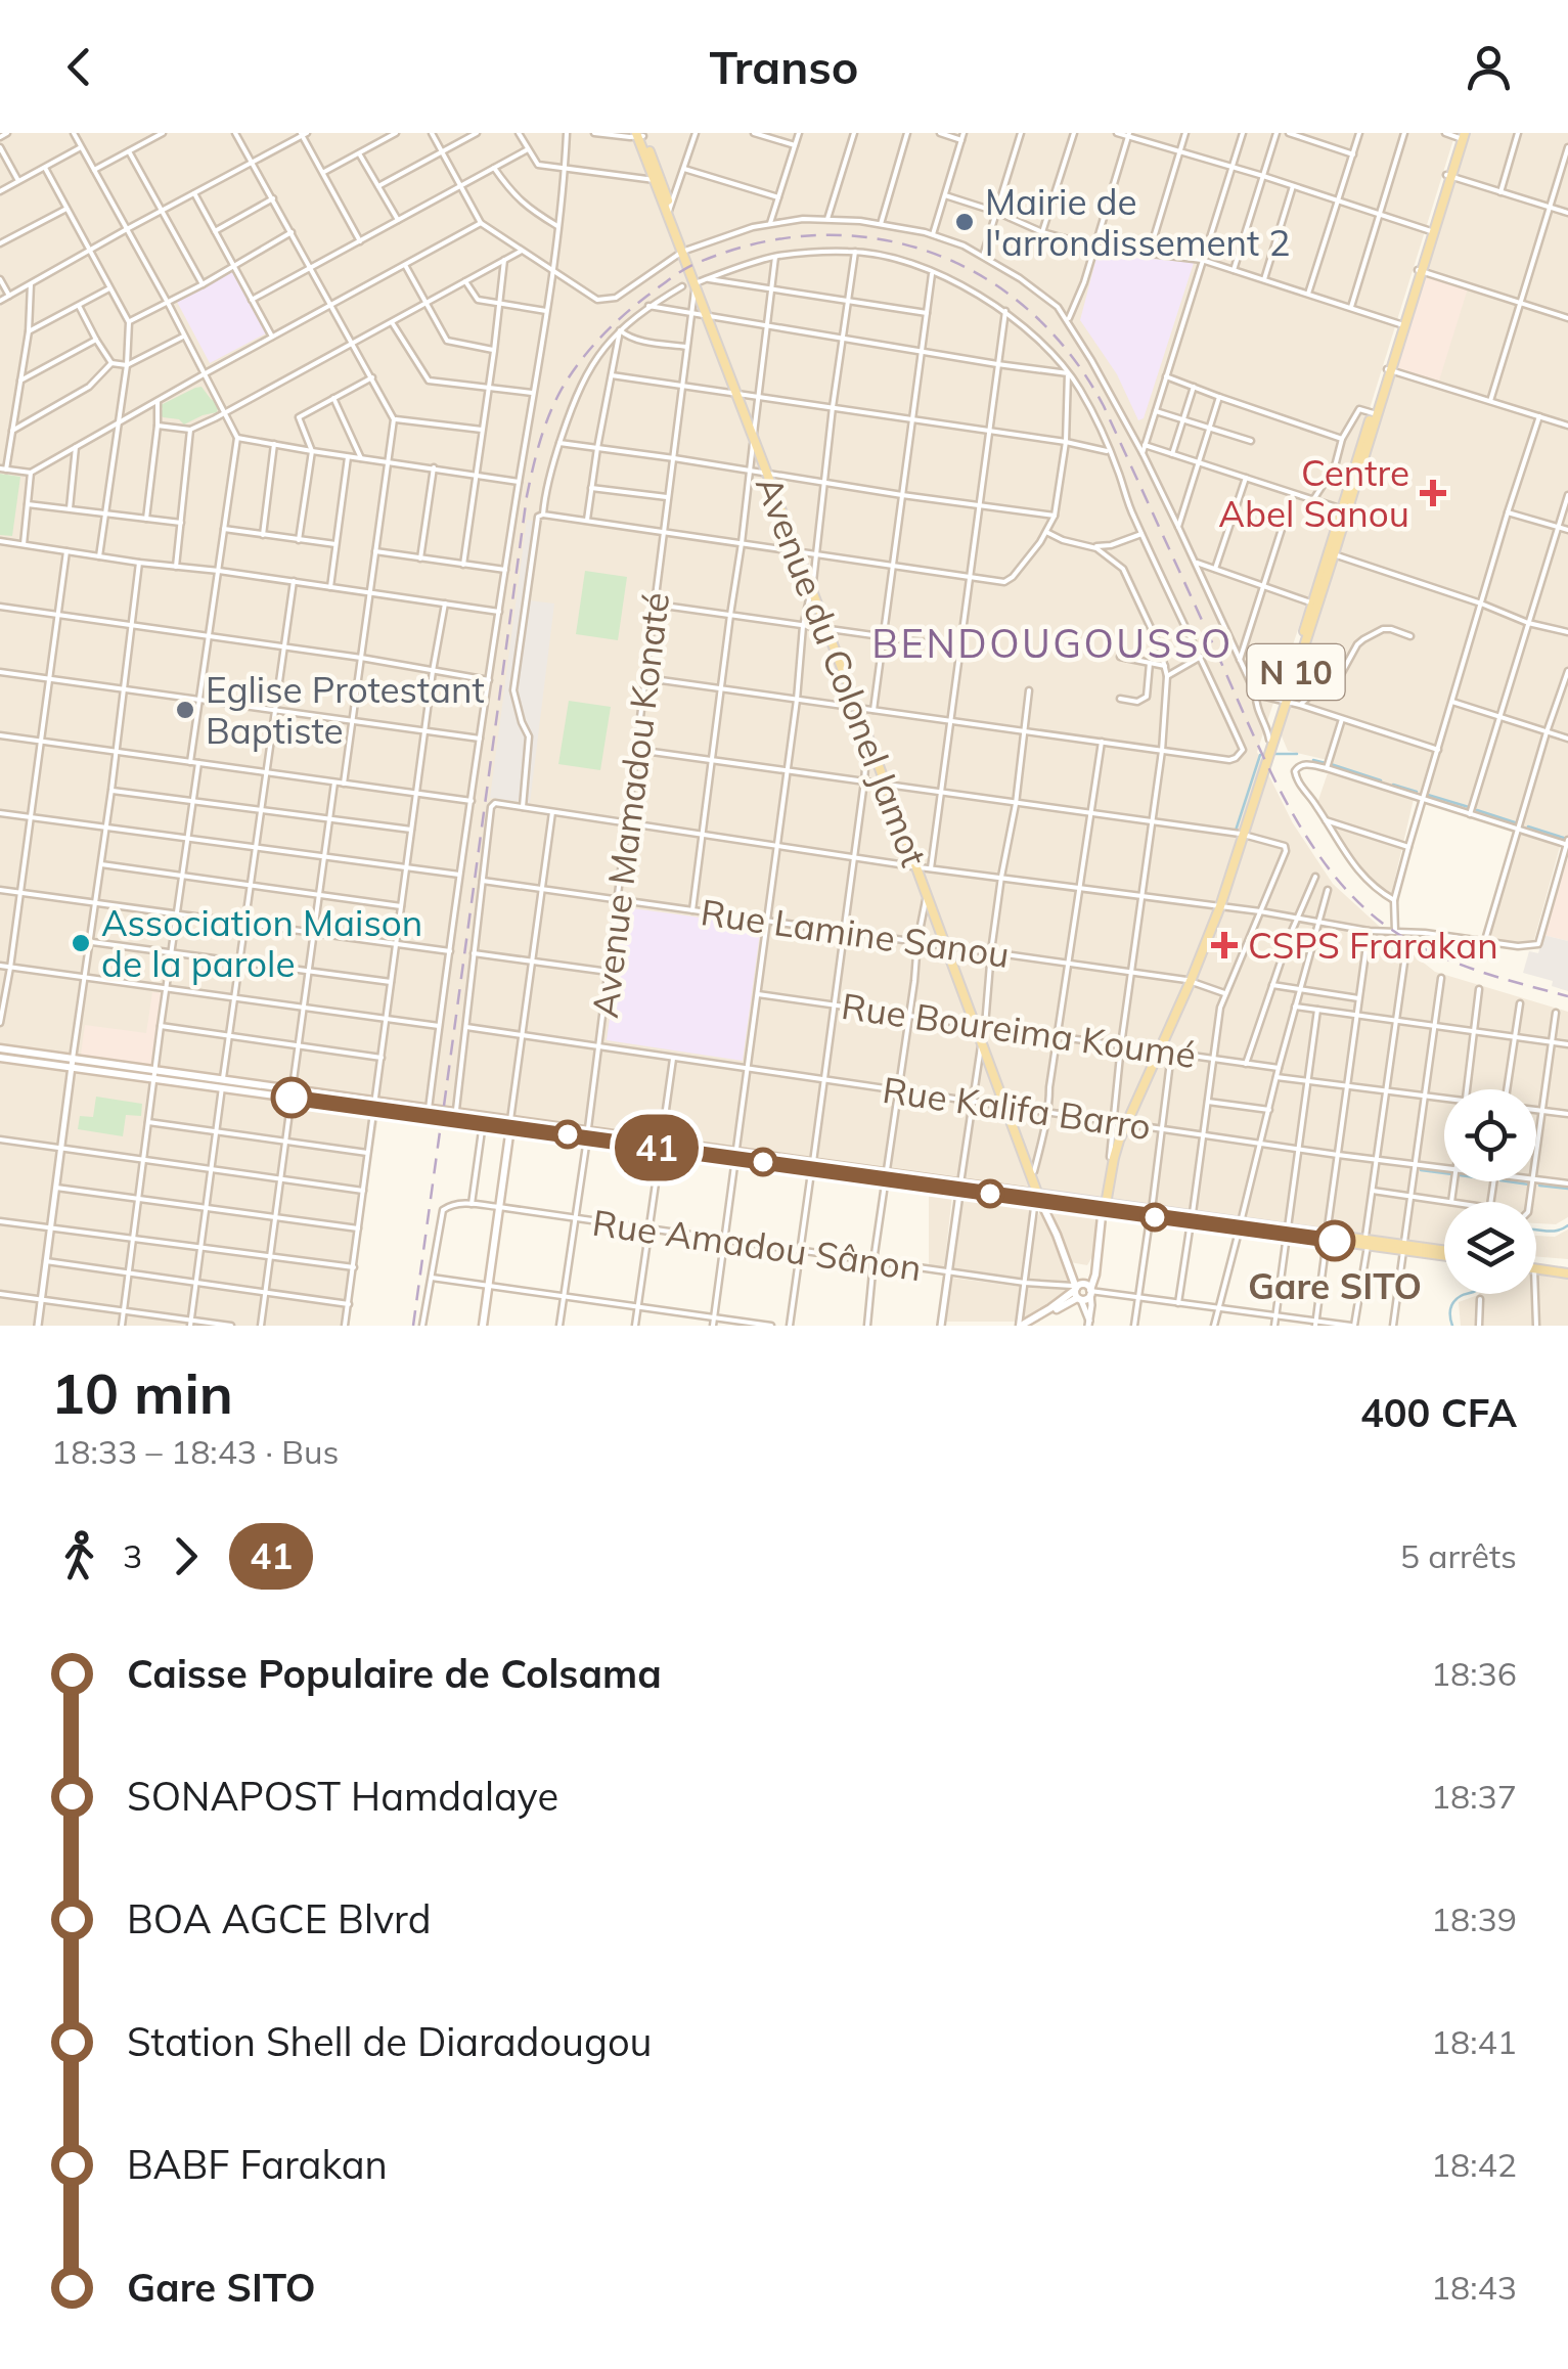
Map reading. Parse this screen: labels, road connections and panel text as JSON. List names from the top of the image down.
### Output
{
  "streets": {
    "main road": ["Avenue du Colonel Jamot", "N 10"],
    "street": [
      "Avenue Mamadou Konaté",
      "Rue Lamine Sanou",
      "Rue Boureima Koumé",
      "Rue Kalifa Barro",
      "Rue Amadou Sânon"
    ]
  },
  "crossings": [
    ["Avenue du Colonel Jamot", "N 10"],
    ["Avenue du Colonel Jamot", "Avenue Mamadou Konaté"],
    ["Avenue du Colonel Jamot", "Rue Lamine Sanou"],
    ["Avenue du Colonel Jamot", "Rue Boureima Koumé"],
    ["Avenue du Colonel Jamot", "Rue Kalifa Barro"],
    ["Avenue du Colonel Jamot", "Rue Amadou Sânon"],
    ["N 10", "Rue Lamine Sanou"],
    ["N 10", "Rue Boureima Koumé"],
    ["N 10", "Rue Kalifa Barro"],
    ["N 10", "Rue Amadou Sânon"],
    ["Avenue Mamadou Konaté", "Rue Lamine Sanou"],
    ["Avenue Mamadou Konaté", "Rue Kalifa Barro"],
    ["Avenue Mamadou Konaté", "Rue Amadou Sânon"]
  ],
  "districts": ["BENDOUGOUSSO"],
  "places": {
    "other": [
      "Mairie de l'arrondissement 2",
      "Eglise Protestant Baptiste",
      "Association Maison de la parole",
      "Gare SITO"
    ],
    "health": ["Centre Abel Sanou", "CSPS Frarakan"]
  },
  "lines": ["bus line 41"],
  "page": {
    "header": "Transo",
    "on_map": "41",
    "heading": ["10 min", "18:33 – 18:43 · Bus", "400 CFA"],
    "legs": ["3", "41", "5 arrêts"],
    "list": [
      {
        "name": "Caisse Populaire de Colsama",
        "value": "18:36"
      },
      {
        "name": "SONAPOST Hamdalaye",
        "value": "18:37"
      },
      {
        "name": "BOA AGCE Blvrd",
        "value": "18:39"
      },
      {
        "name": "Station Shell de Diaradougou",
        "value": "18:41"
      },
      {
        "name": "BABF Farakan",
        "value": "18:42"
      },
      {
        "name": "Gare SITO",
        "value": "18:43"
      }
    ]
  }
}
